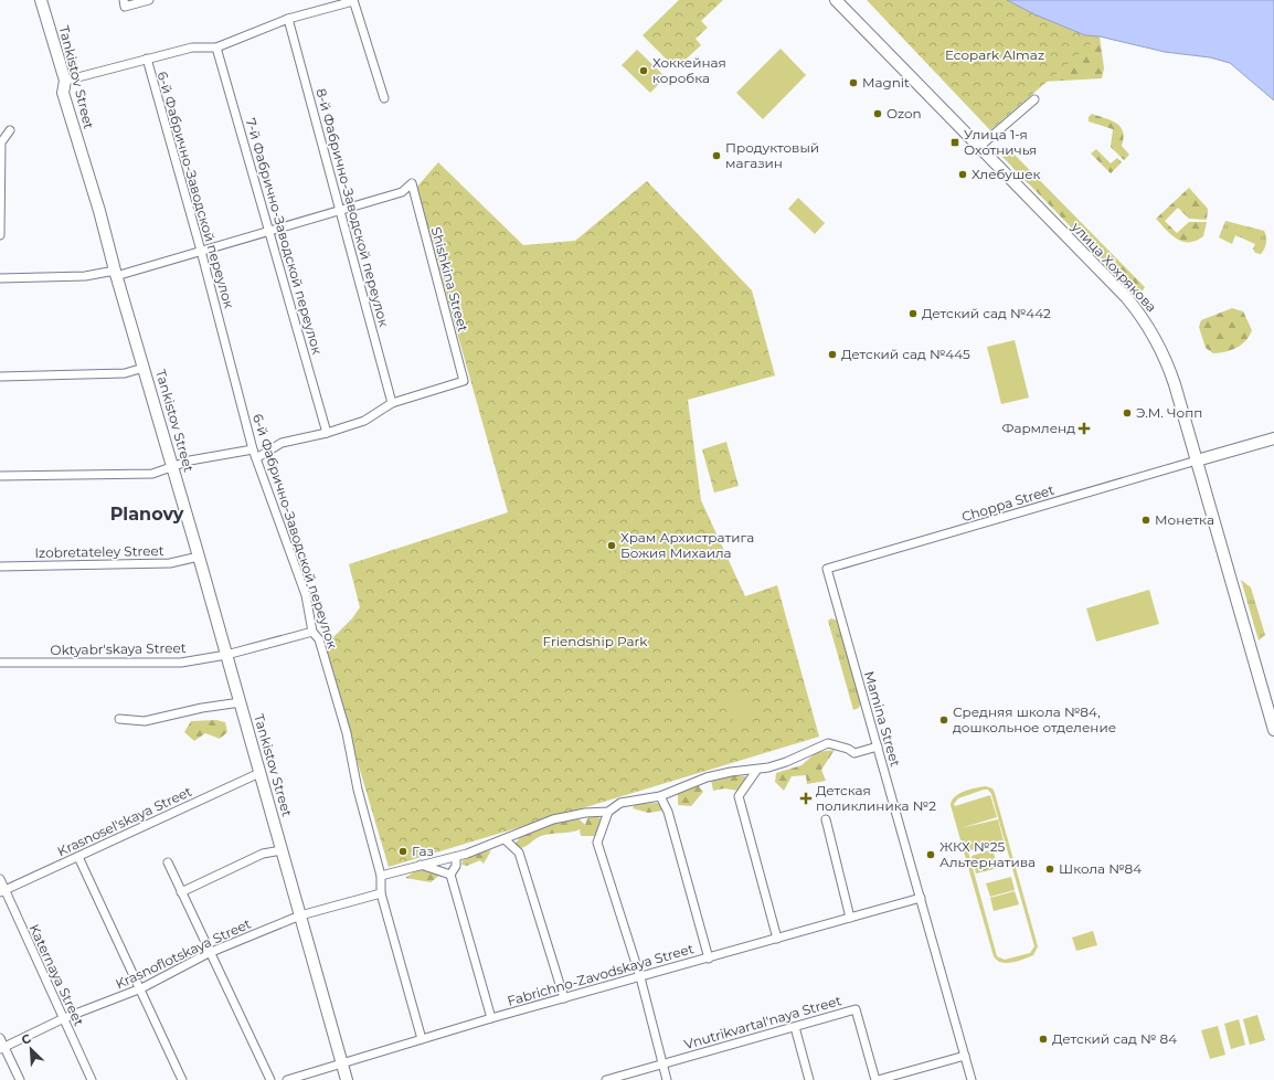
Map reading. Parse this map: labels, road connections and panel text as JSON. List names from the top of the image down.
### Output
{
  "streets": {
    "street": [
      "Tankistov Street",
      "6-й Фабрично-Заводской переулок",
      "8-й Фабрично-Заводской переулок",
      "7-й Фабрично-Заводской переулок",
      "улица Хохрякова",
      "Shishkina Street",
      "Choppa Street",
      "Izobretateley Street",
      "Oktyabr'skaya Street",
      "Mamina Street",
      "Krasnosel'skaya Street",
      "Krasnoflotskaya Street",
      "Katernaya Street",
      "Fabrichno-Zavodskaya Street",
      "Vnutrikvartal'naya Street"
    ]
  },
  "crossings": [
    ["Tankistov Street", "Izobretateley Street"],
    ["Tankistov Street", "Oktyabr'skaya Street"],
    ["Tankistov Street", "Krasnosel'skaya Street"],
    ["Tankistov Street", "Krasnoflotskaya Street"],
    ["Tankistov Street", "Fabrichno-Zavodskaya Street"],
    ["6-й Фабрично-Заводской переулок", "Oktyabr'skaya Street"],
    ["6-й Фабрично-Заводской переулок", "Krasnoflotskaya Street"],
    ["6-й Фабрично-Заводской переулок", "Fabrichno-Zavodskaya Street"],
    ["8-й Фабрично-Заводской переулок", "Shishkina Street"],
    ["улица Хохрякова", "Choppa Street"],
    ["Choppa Street", "Mamina Street"],
    ["Mamina Street", "Fabrichno-Zavodskaya Street"],
    ["Mamina Street", "Vnutrikvartal'naya Street"],
    ["Krasnosel'skaya Street", "Katernaya Street"],
    ["Krasnoflotskaya Street", "Katernaya Street"]
  ],
  "districts": ["Planovy"],
  "parks": ["Ecopark Almaz", "Friendship Park"],
  "places": {
    "other": [
      "Хоккейная коробка",
      "Magnit",
      "Ozon",
      "Продуктовый магазин",
      "Хлебушек",
      "Детский сад №442",
      "Детский сад №445",
      "Э.М. Чопп",
      "Монетка",
      "Храм Архистратига Божия Михаила",
      "Средняя школа №84, дошкольное отделение",
      "Газ",
      "ЖКХ №25 Альтернатива",
      "Школа №84",
      "Детский сад № 84"
    ],
    "transit": ["Улица 1-я Охотничья"],
    "health": ["Фармленд", "Детская поликлиника №2"]
  },
  "north": "top left"
}
